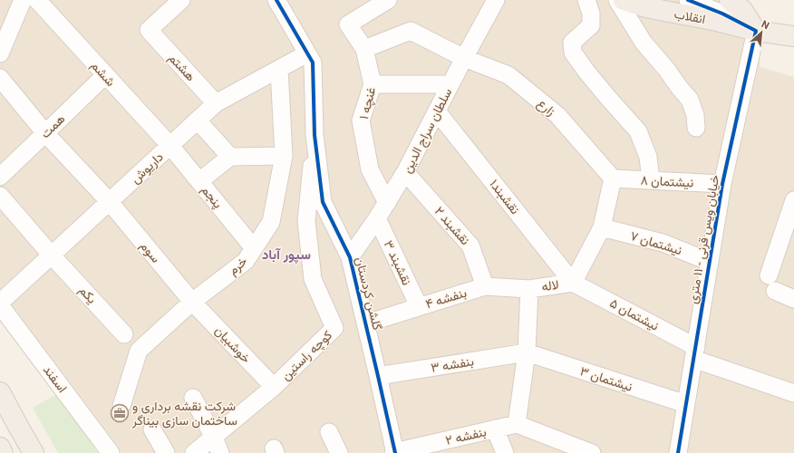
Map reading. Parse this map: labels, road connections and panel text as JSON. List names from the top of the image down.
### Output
{
  "streets": {
    "main road": ["انقلاب"],
    "street": [
      "هشتم",
      "ششم",
      "غنچه ۱",
      "زارع",
      "همت",
      "سلطان سراج الدین",
      "داریوش",
      "نیشتمان ۸",
      "پنجم",
      "نقشبند۱",
      "نقشبند ۲",
      "خیابان ویس قرنی - ۱۱ متری",
      "نیشتمان ۷",
      "سوم",
      "نقشبند ۳",
      "خرم",
      "لاله",
      "گلشن کردستان",
      "یکم",
      "بنفشه ۴",
      "نیشتمان ۵",
      "خوشبیان",
      "کوچه راستین",
      "بنفشه ۳",
      "اسفند",
      "نیشتمان ۳",
      "بنفشه ۲"
    ]
  },
  "crossings": [
    ["انقلاب", "خیابان ویس قرنی - ۱۱ متری"],
    ["هشتم", "داریوش"],
    ["ششم", "همت"],
    ["ششم", "داریوش"],
    ["ششم", "پنجم"],
    ["غنچه ۱", "زارع"],
    ["غنچه ۱", "سلطان سراج الدین"],
    ["زارع", "سلطان سراج الدین"],
    ["زارع", "نیشتمان ۸"],
    ["زارع", "لاله"],
    ["همت", "سوم"],
    ["سلطان سراج الدین", "نقشبند۱"],
    ["سلطان سراج الدین", "نقشبند ۲"],
    ["سلطان سراج الدین", "نقشبند ۳"],
    ["سلطان سراج الدین", "گلشن کردستان"],
    ["داریوش", "پنجم"],
    ["داریوش", "سوم"],
    ["داریوش", "خرم"],
    ["داریوش", "گلشن کردستان"],
    ["داریوش", "یکم"],
    ["داریوش", "اسفند"],
    ["نیشتمان ۸", "خیابان ویس قرنی - ۱۱ متری"],
    ["نیشتمان ۸", "لاله"],
    ["پنجم", "خرم"],
    ["نقشبند۱", "لاله"],
    ["نقشبند۱", "نیشتمان ۵"],
    ["نقشبند ۲", "بنفشه ۴"],
    ["خیابان ویس قرنی - ۱۱ متری", "نیشتمان ۷"],
    ["خیابان ویس قرنی - ۱۱ متری", "نیشتمان ۵"],
    ["خیابان ویس قرنی - ۱۱ متری", "نیشتمان ۳"],
    ["نیشتمان ۷", "لاله"],
    ["سوم", "خرم"],
    ["سوم", "خوشبیان"],
    ["نقشبند ۳", "بنفشه ۴"],
    ["خرم", "خوشبیان"],
    ["لاله", "بنفشه ۴"],
    ["لاله", "نیشتمان ۵"],
    ["لاله", "بنفشه ۳"],
    ["لاله", "نیشتمان ۳"],
    ["لاله", "بنفشه ۲"],
    ["گلشن کردستان", "بنفشه ۴"],
    ["گلشن کردستان", "کوچه راستین"],
    ["گلشن کردستان", "بنفشه ۳"],
    ["گلشن کردستان", "بنفشه ۲"],
    ["خوشبیان", "کوچه راستین"],
    ["بنفشه ۳", "نیشتمان ۳"]
  ],
  "districts": ["سپور آباد"],
  "places": {
    "office": ["شرکت نقشه برداری و ساختمان سازی بیناگر"]
  },
  "north": "top right"
}
